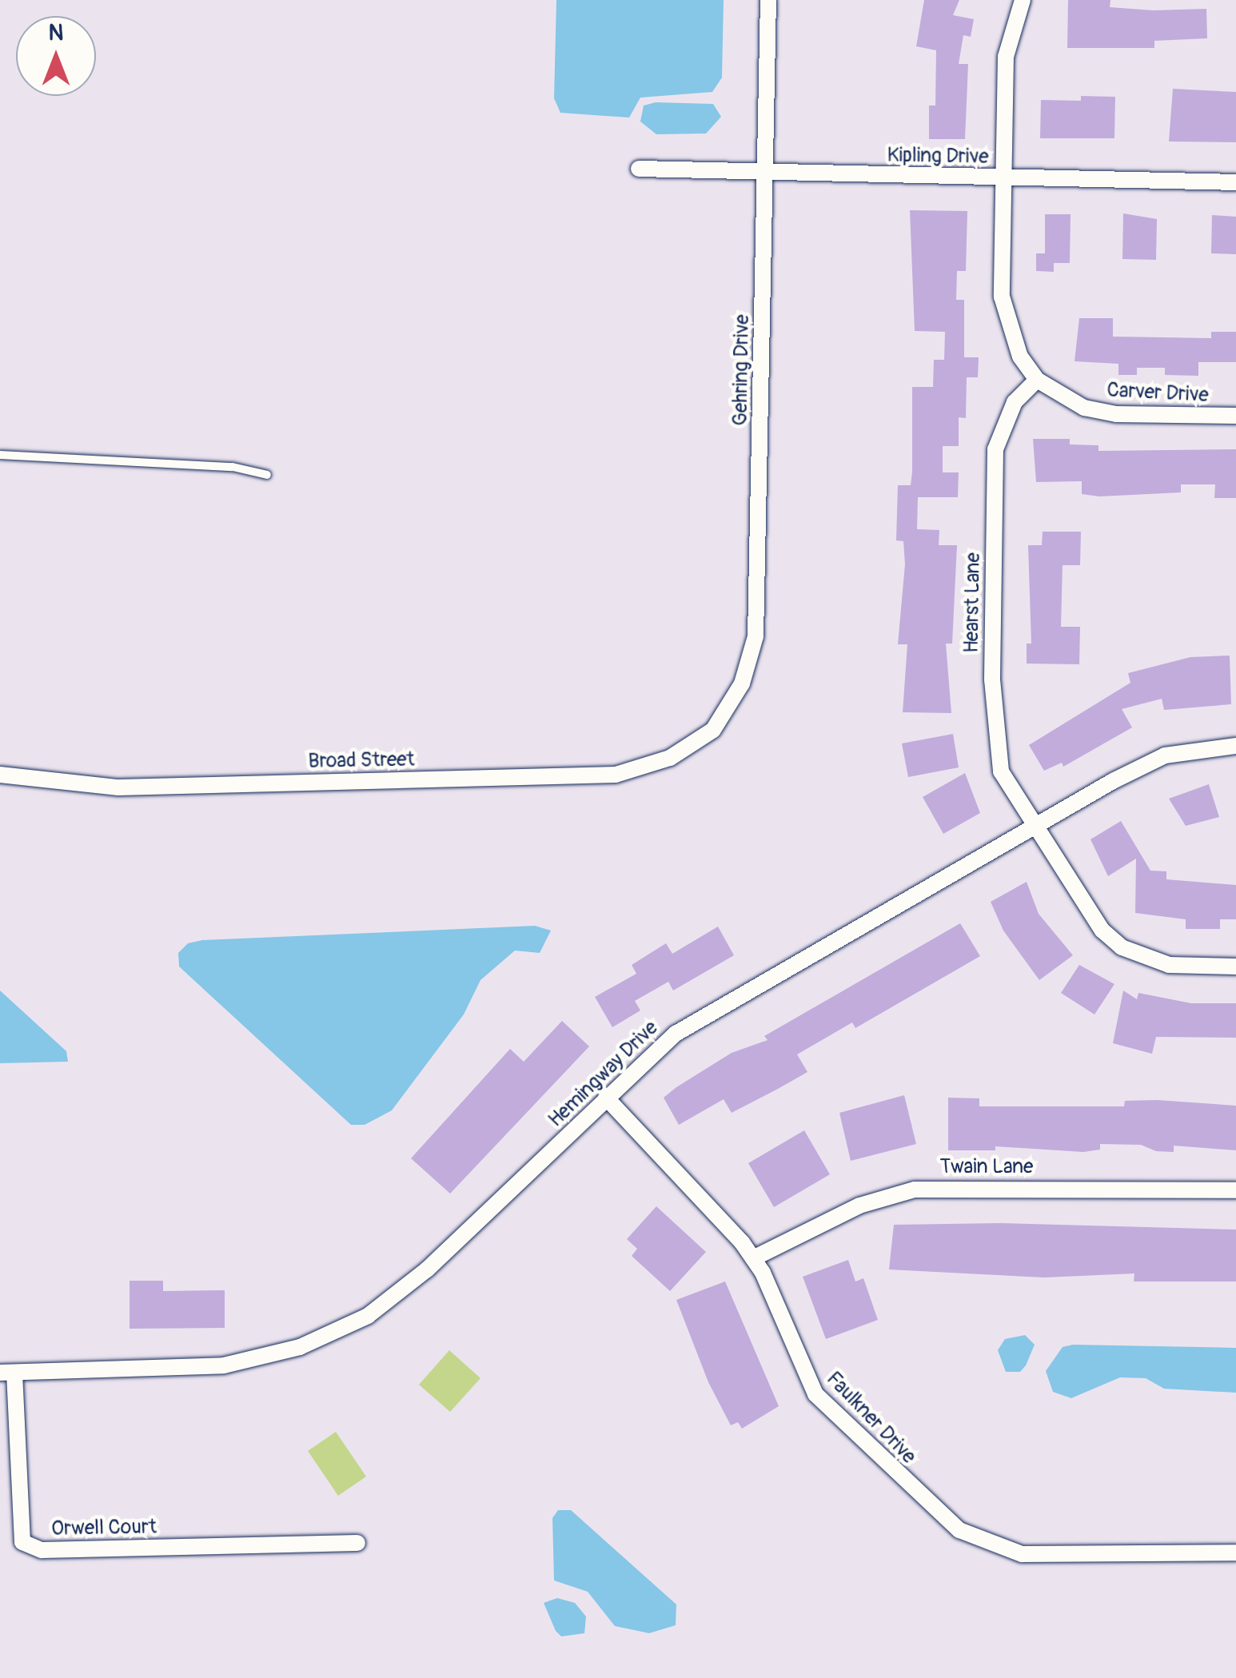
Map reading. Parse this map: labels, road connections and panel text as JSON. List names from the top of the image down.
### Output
{
  "streets": {
    "street": [
      "Kipling Drive",
      "Gehring Drive",
      "Carver Drive",
      "Hearst Lane",
      "Broad Street",
      "Hemingway Drive",
      "Twain Lane",
      "Faulkner Drive",
      "Orwell Court"
    ]
  },
  "crossings": [
    ["Kipling Drive", "Gehring Drive"],
    ["Gehring Drive", "Broad Street"],
    ["Carver Drive", "Hearst Lane"],
    ["Hearst Lane", "Hemingway Drive"],
    ["Hemingway Drive", "Faulkner Drive"],
    ["Hemingway Drive", "Orwell Court"],
    ["Twain Lane", "Faulkner Drive"]
  ],
  "north": "top"
}
